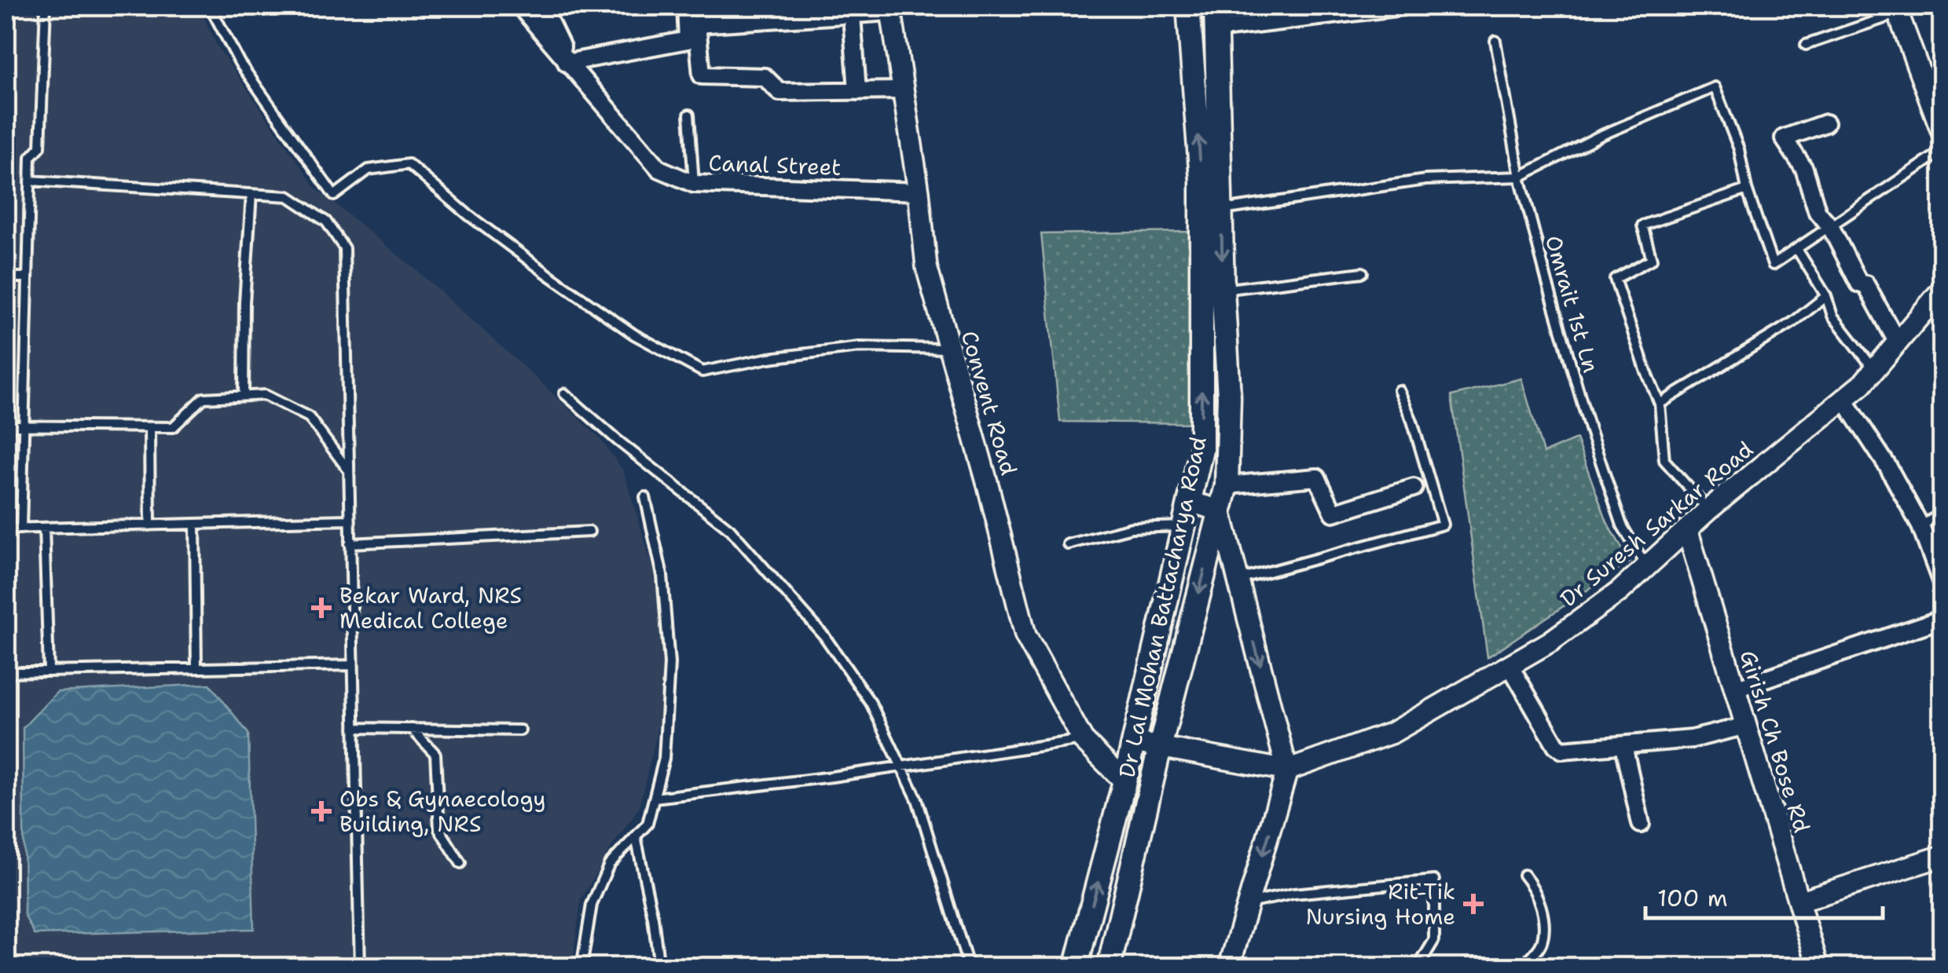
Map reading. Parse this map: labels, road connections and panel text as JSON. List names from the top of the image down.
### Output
{
  "streets": {
    "main road": ["Dr Lal Mohan Battacharya Road"],
    "street": [
      "Canal Street",
      "Convent Road",
      "Dr Suresh Sarkar Road",
      "Girish Ch Bose Rd"
    ],
    "lane": ["Omrait 1st Ln"]
  },
  "crossings": [
    ["Canal Street", "Convent Road"],
    ["Omrait 1st Ln", "Dr Suresh Sarkar Road"],
    ["Convent Road", "Dr Lal Mohan Battacharya Road"],
    ["Dr Suresh Sarkar Road", "Girish Ch Bose Rd"]
  ],
  "places": {
    "health": ["Bekar Ward, NRS Medical College", "Obs & Gynaecology Building, NRS", "Rit-Tik Nursing Home"]
  },
  "scale_bar": "100 m"
}
